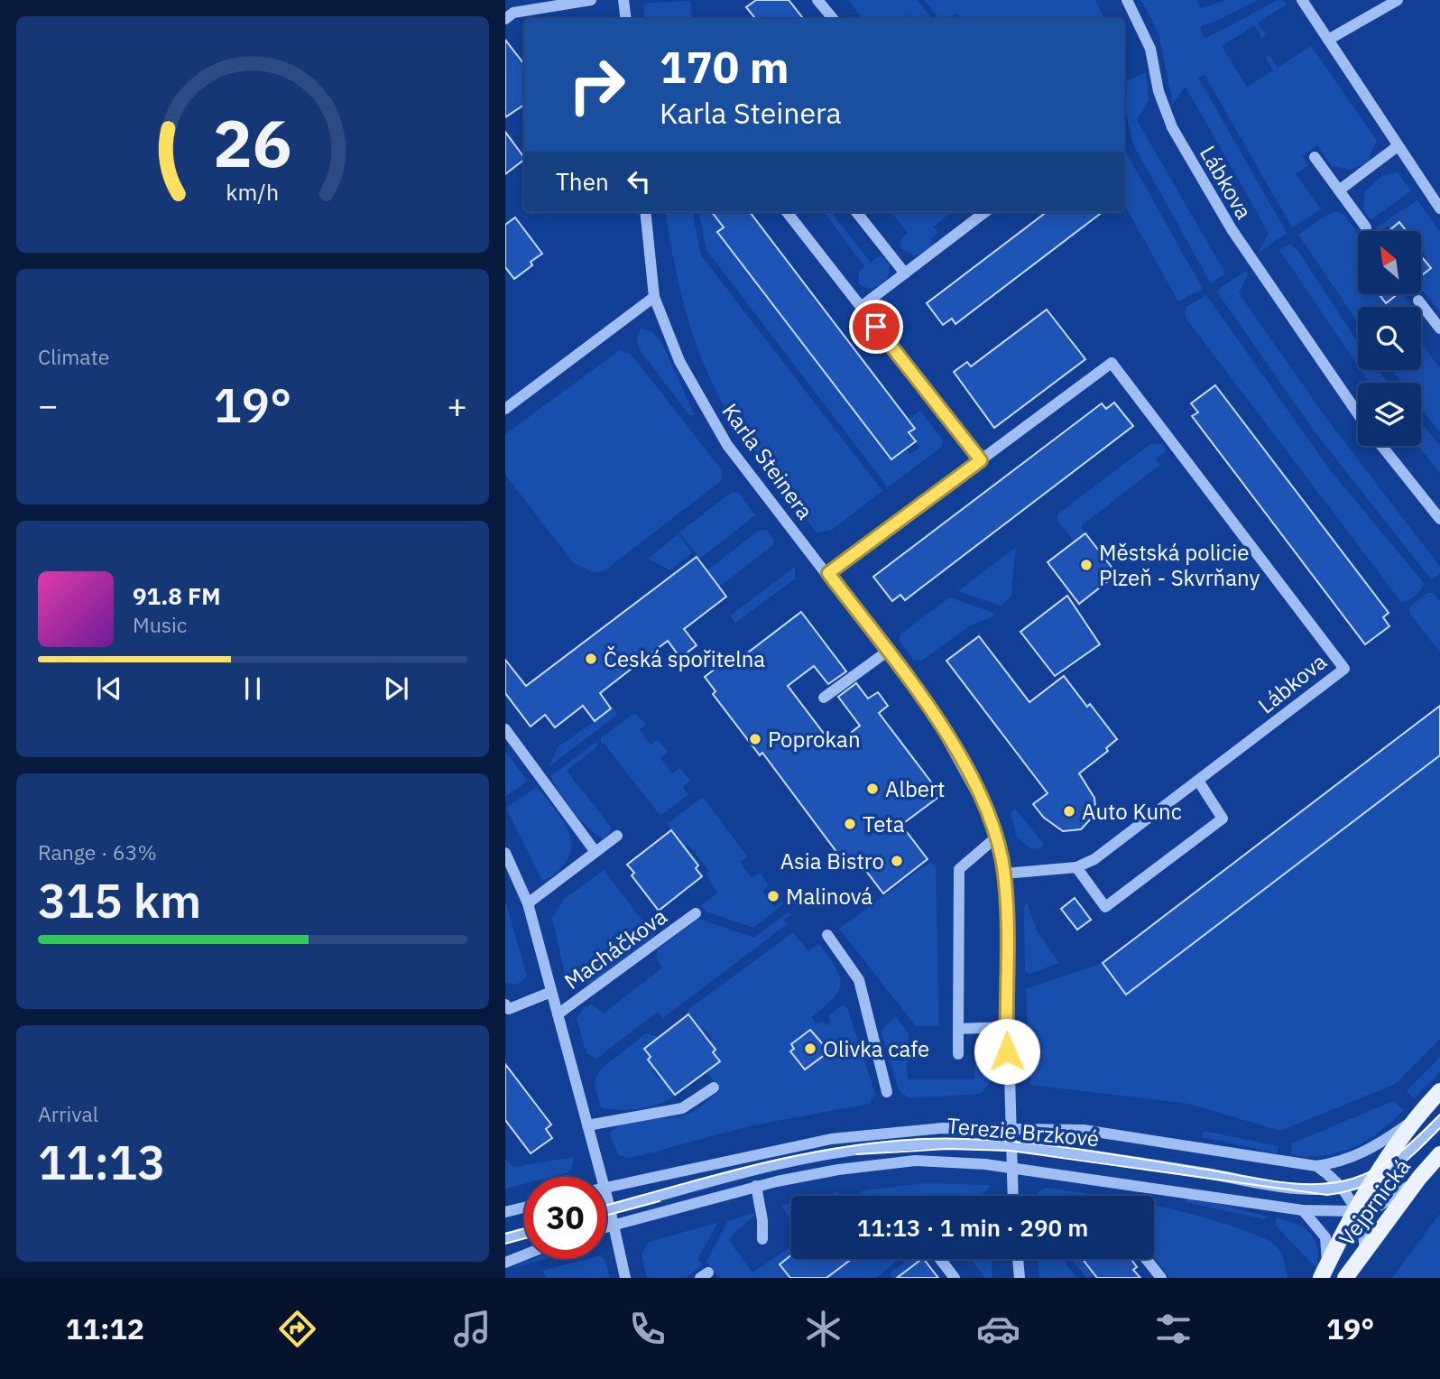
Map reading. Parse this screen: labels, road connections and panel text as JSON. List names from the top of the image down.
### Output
{
  "streets": {
    "main road": ["Vejprnická"],
    "street": [
      "Lábkova",
      "Karla Steinera",
      "Macháčkova",
      "Terezie Brzkové"
    ]
  },
  "crossings": [
    ["Lábkova", "Karla Steinera"],
    ["Karla Steinera", "Terezie Brzkové"],
    ["Macháčkova", "Terezie Brzkové"],
    ["Terezie Brzkové", "Vejprnická"]
  ],
  "places": [
    "Městská policie Plzeň - Skvrňany",
    "Česká spořitelna",
    "Poprokan",
    "Albert",
    "Auto Kunc",
    "Teta",
    "Asia Bistro",
    "Malinová",
    "Olivka cafe"
  ],
  "north": "top left",
  "page": {
    "turn": ["170 m", "Karla Steinera"],
    "then": "Then",
    "tile": [
      "Climate",
      ["Range · 63%", "315 km"],
      ["Arrival", "11:13"]
    ],
    "heat": ["−", "19°", "+"],
    "song": ["91.8 FM", "Music"],
    "limit": "30",
    "trip": "11:13 · 1 min · 290 m",
    "tabs": ["11:12", "19°"],
    "gauge": ["26", "km/h"]
  }
}
